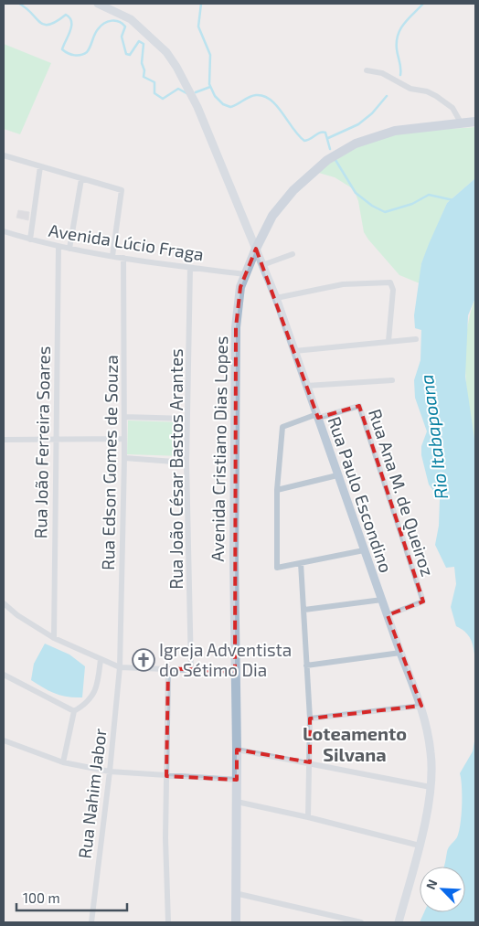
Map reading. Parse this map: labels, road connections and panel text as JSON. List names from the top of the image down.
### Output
{
  "streets": {
    "main road": ["Avenida Cristiano Dias Lopes", "Rua Paulo Escondino"],
    "street": [
      "Avenida Lúcio Fraga",
      "Rua João Ferreira Soares",
      "Rua Edson Gomes de Souza",
      "Rua João César Bastos Arantes",
      "Rua Ana M. de Queiroz",
      "Rua Nahim Jabor"
    ]
  },
  "crossings": [
    ["Avenida Lúcio Fraga", "Rua João Ferreira Soares"],
    ["Avenida Lúcio Fraga", "Avenida Cristiano Dias Lopes"],
    ["Avenida Lúcio Fraga", "Rua Edson Gomes de Souza"],
    ["Avenida Lúcio Fraga", "Rua João César Bastos Arantes"],
    ["Avenida Cristiano Dias Lopes", "Rua Paulo Escondino"],
    ["Rua Edson Gomes de Souza", "Rua Nahim Jabor"],
    ["Rua Ana M. de Queiroz", "Rua Paulo Escondino"]
  ],
  "districts": ["Loteamento Silvana"],
  "water": ["Rio Itabapoana"],
  "places": {
    "church": ["Igreja Adventista do Sétimo Dia"]
  },
  "scale_bar": "100 m",
  "north": "top left"
}
